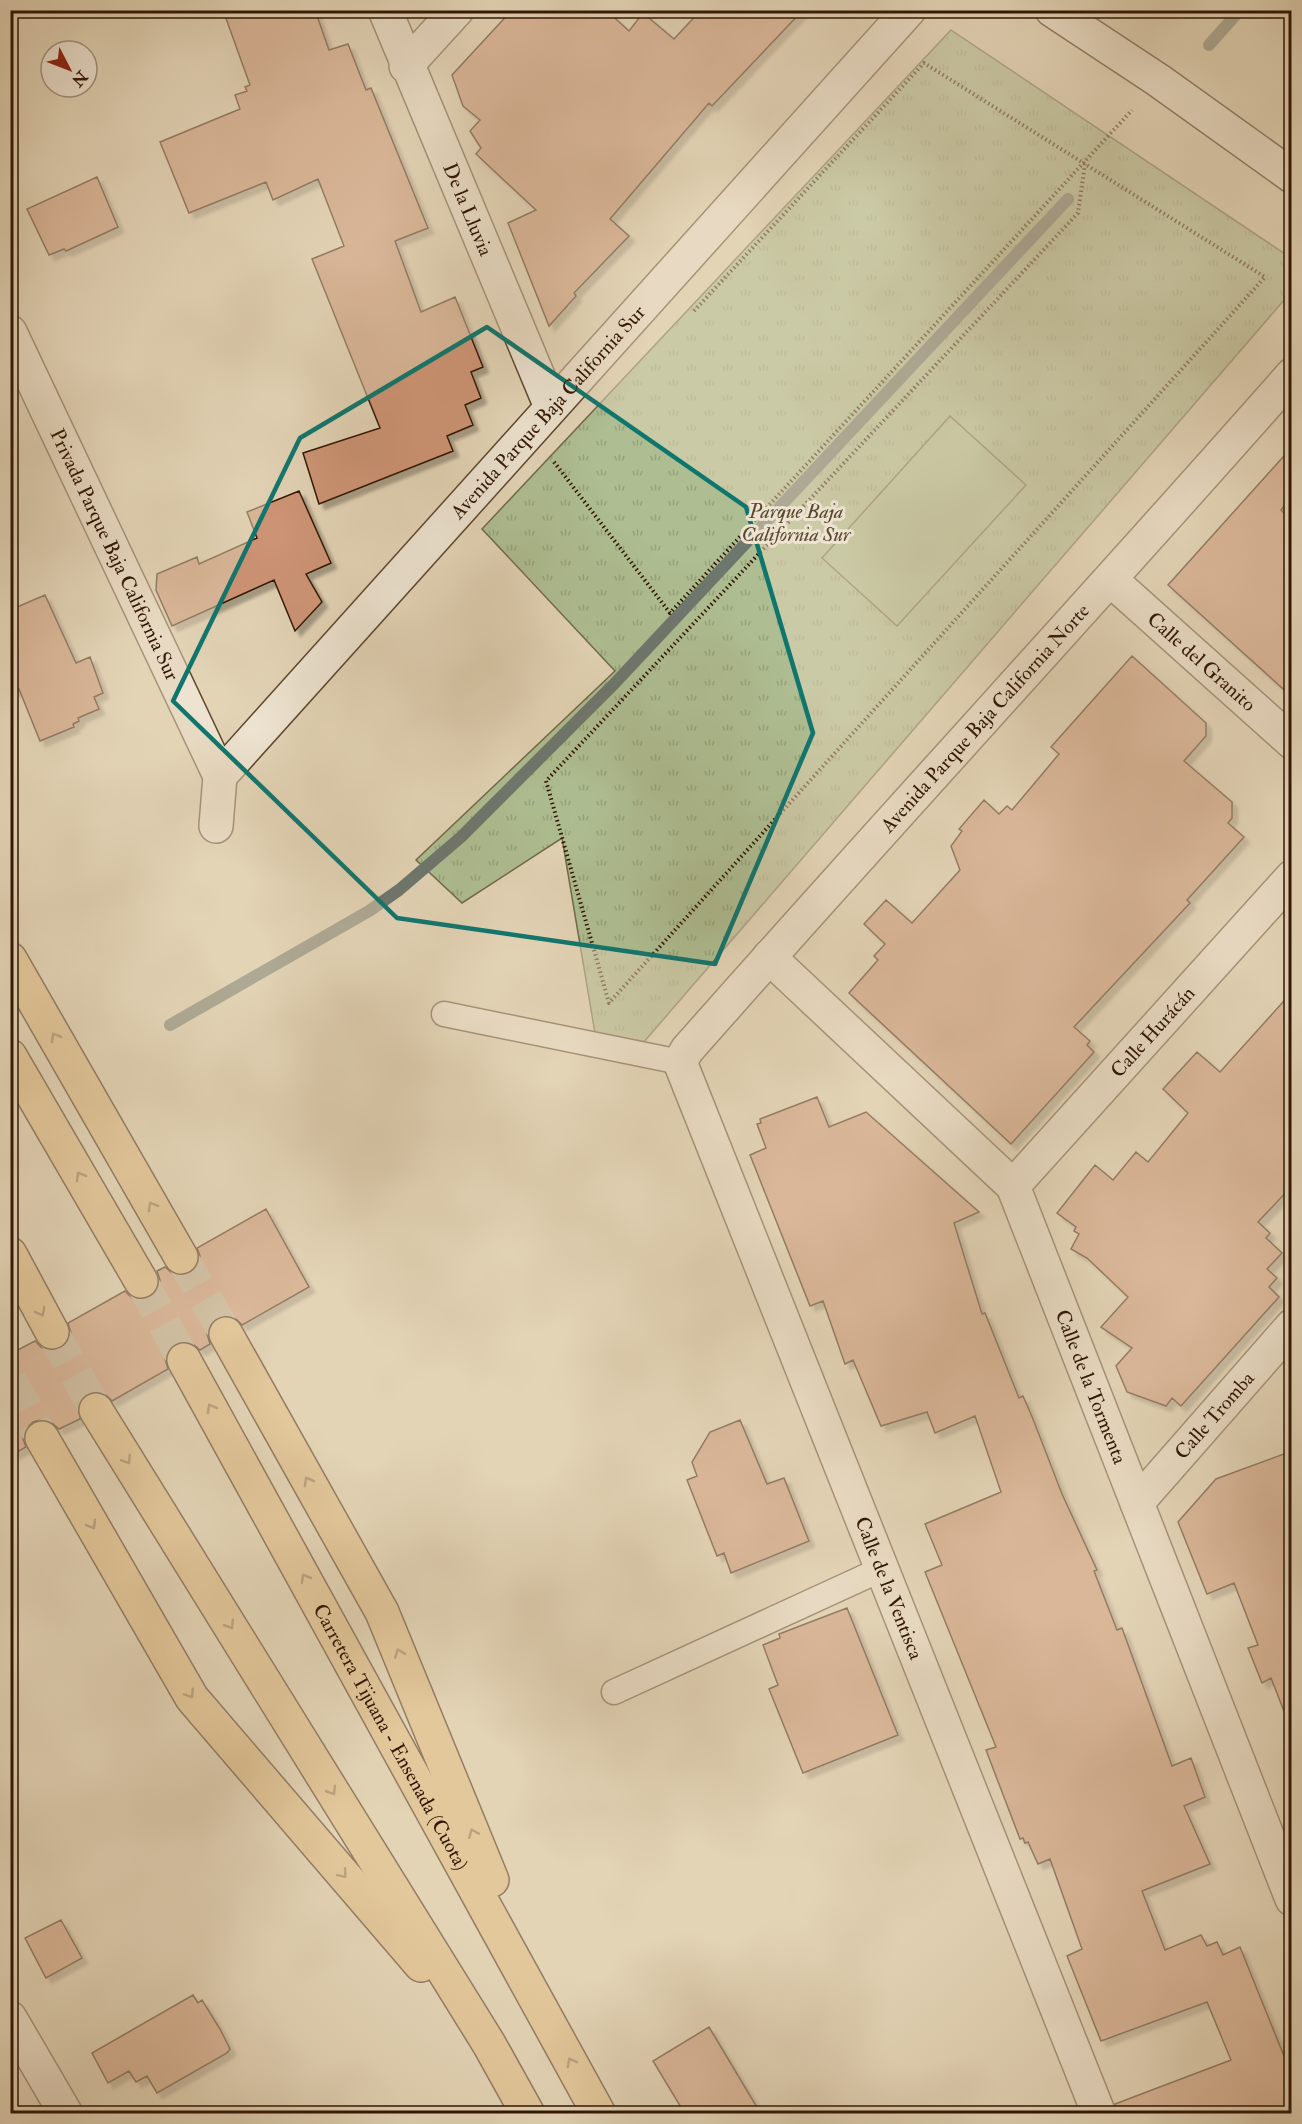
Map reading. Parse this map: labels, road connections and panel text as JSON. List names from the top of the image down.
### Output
{
  "streets": {
    "highway": ["Carretera Tijuana - Ensenada (Cuota)"],
    "street": [
      "De la Lluvia",
      "Avenida Parque Baja California Sur",
      "Privada Parque Baja California Sur",
      "Calle del Granito",
      "Avenida Parque Baja California Norte",
      "Calle Hurácán",
      "Calle de la Tormenta",
      "Calle Tromba",
      "Calle de la Ventisca"
    ]
  },
  "crossings": [
    ["De la Lluvia", "Avenida Parque Baja California Sur"],
    ["Avenida Parque Baja California Sur", "Privada Parque Baja California Sur"],
    ["Calle del Granito", "Avenida Parque Baja California Norte"],
    ["Avenida Parque Baja California Norte", "Calle de la Tormenta"],
    ["Avenida Parque Baja California Norte", "Calle de la Ventisca"],
    ["Calle Hurácán", "Calle de la Tormenta"],
    ["Calle de la Tormenta", "Calle Tromba"]
  ],
  "parks": ["Parque Baja California Sur"],
  "north": "bottom right"
}
